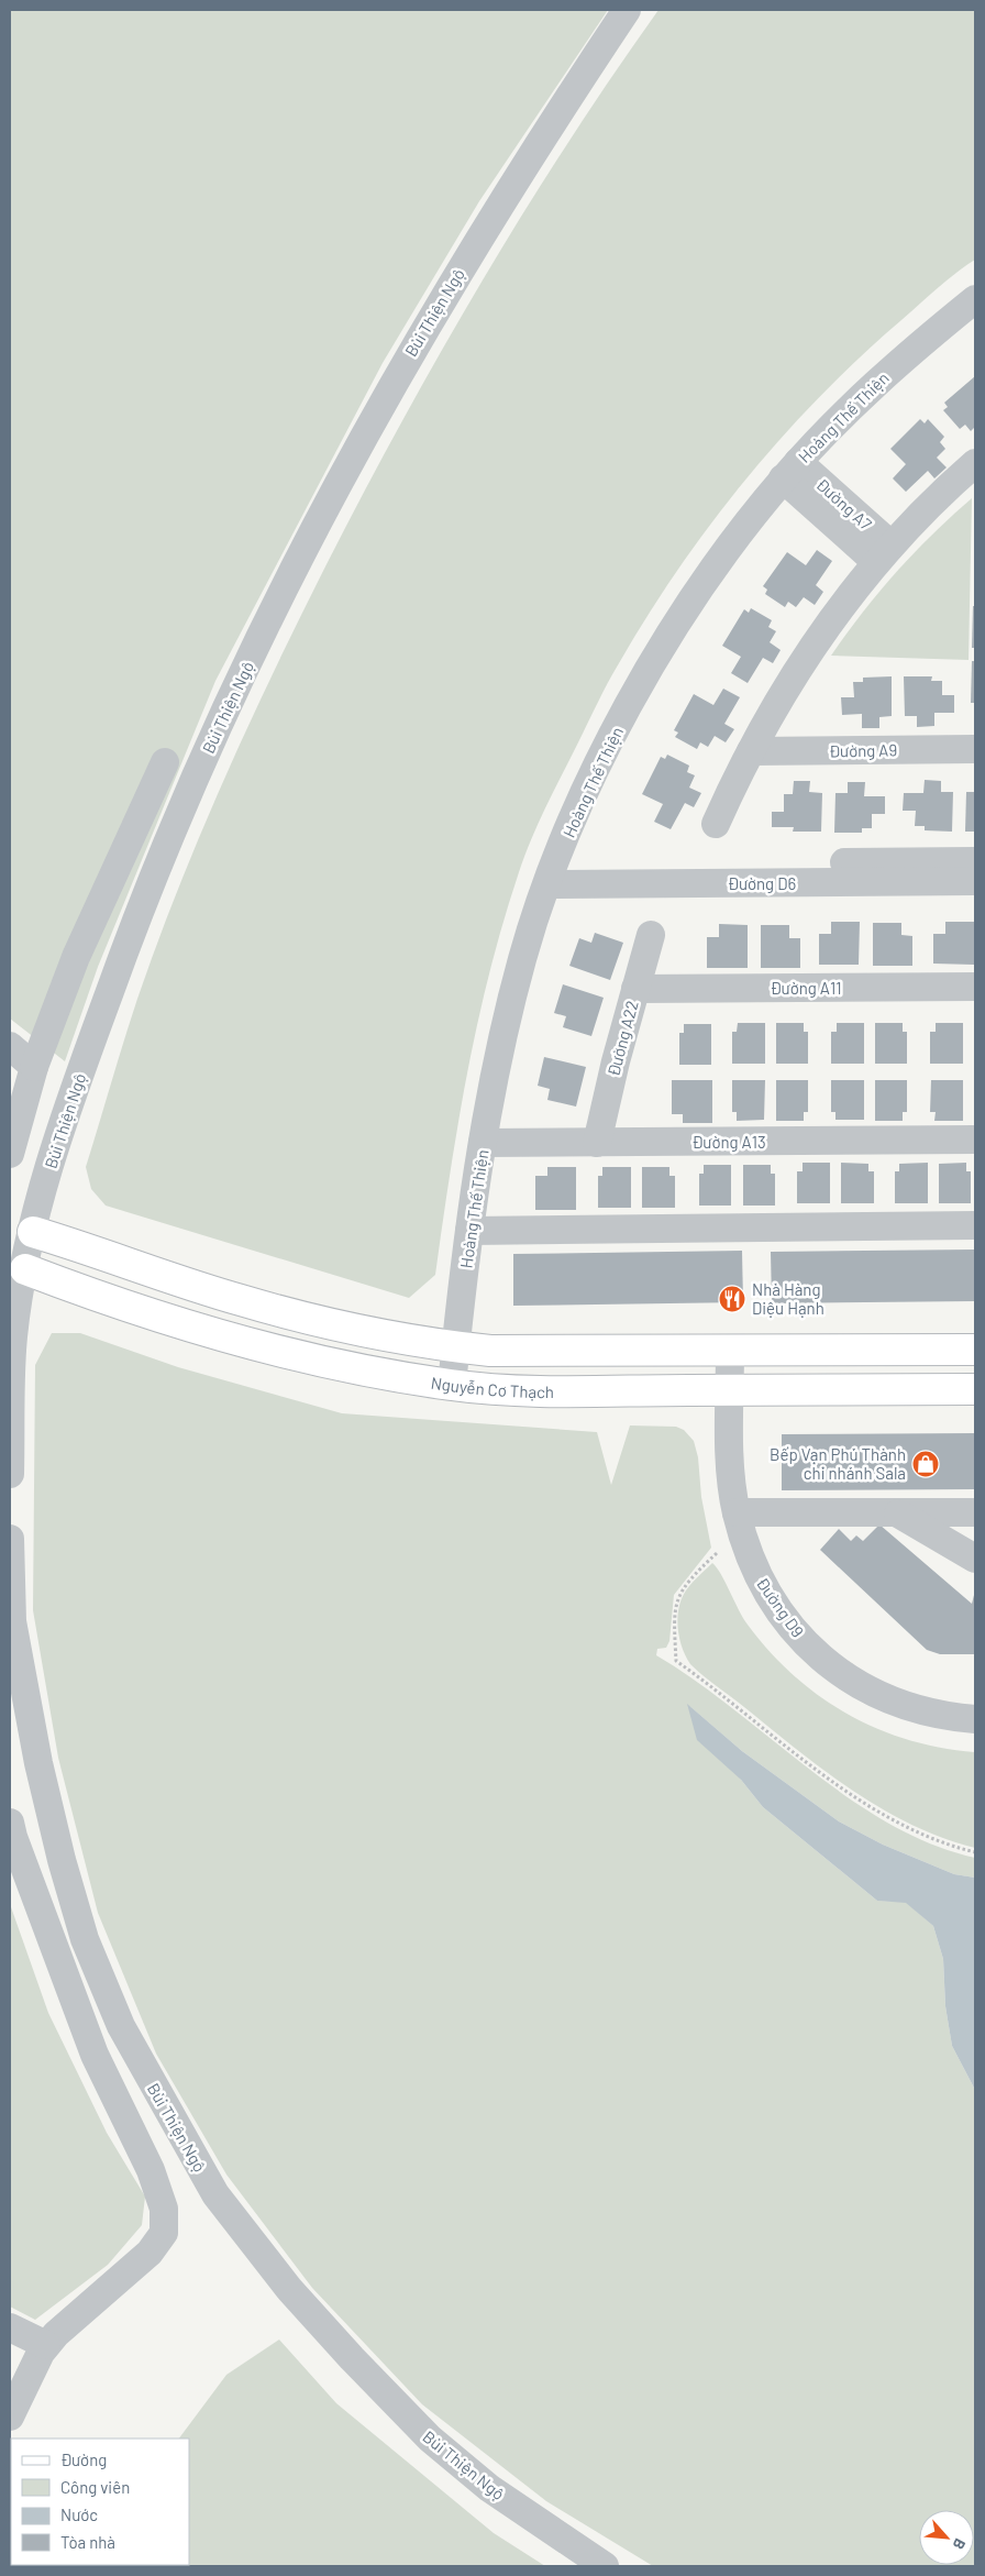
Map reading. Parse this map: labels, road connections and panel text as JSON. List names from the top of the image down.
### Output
{
  "streets": {
    "main road": ["Nguyễn Cơ Thạch"],
    "street": [
      "Bùi Thiện Ngộ",
      "Hoàng Thế Thiện",
      "Đường A7",
      "Đường A9",
      "Đường D6",
      "Đường A11",
      "Đường A22",
      "Đường A13",
      "Đường D9"
    ]
  },
  "crossings": [
    ["Bùi Thiện Ngộ", "Nguyễn Cơ Thạch"],
    ["Hoàng Thế Thiện", "Đường A7"],
    ["Hoàng Thế Thiện", "Đường D6"],
    ["Hoàng Thế Thiện", "Đường A13"],
    ["Hoàng Thế Thiện", "Nguyễn Cơ Thạch"],
    ["Đường A11", "Đường A22"],
    ["Đường A22", "Đường A13"],
    ["Nguyễn Cơ Thạch", "Đường D9"]
  ],
  "places": {
    "restaurant": ["Nhà Hàng Diệu Hạnh"],
    "shop": ["Bếp Vạn Phú Thành chi nhánh Sala"]
  },
  "legend": [
    "Đường",
    "Công viên",
    "Nước",
    "Tòa nhà"
  ],
  "north": "bottom right"
}
